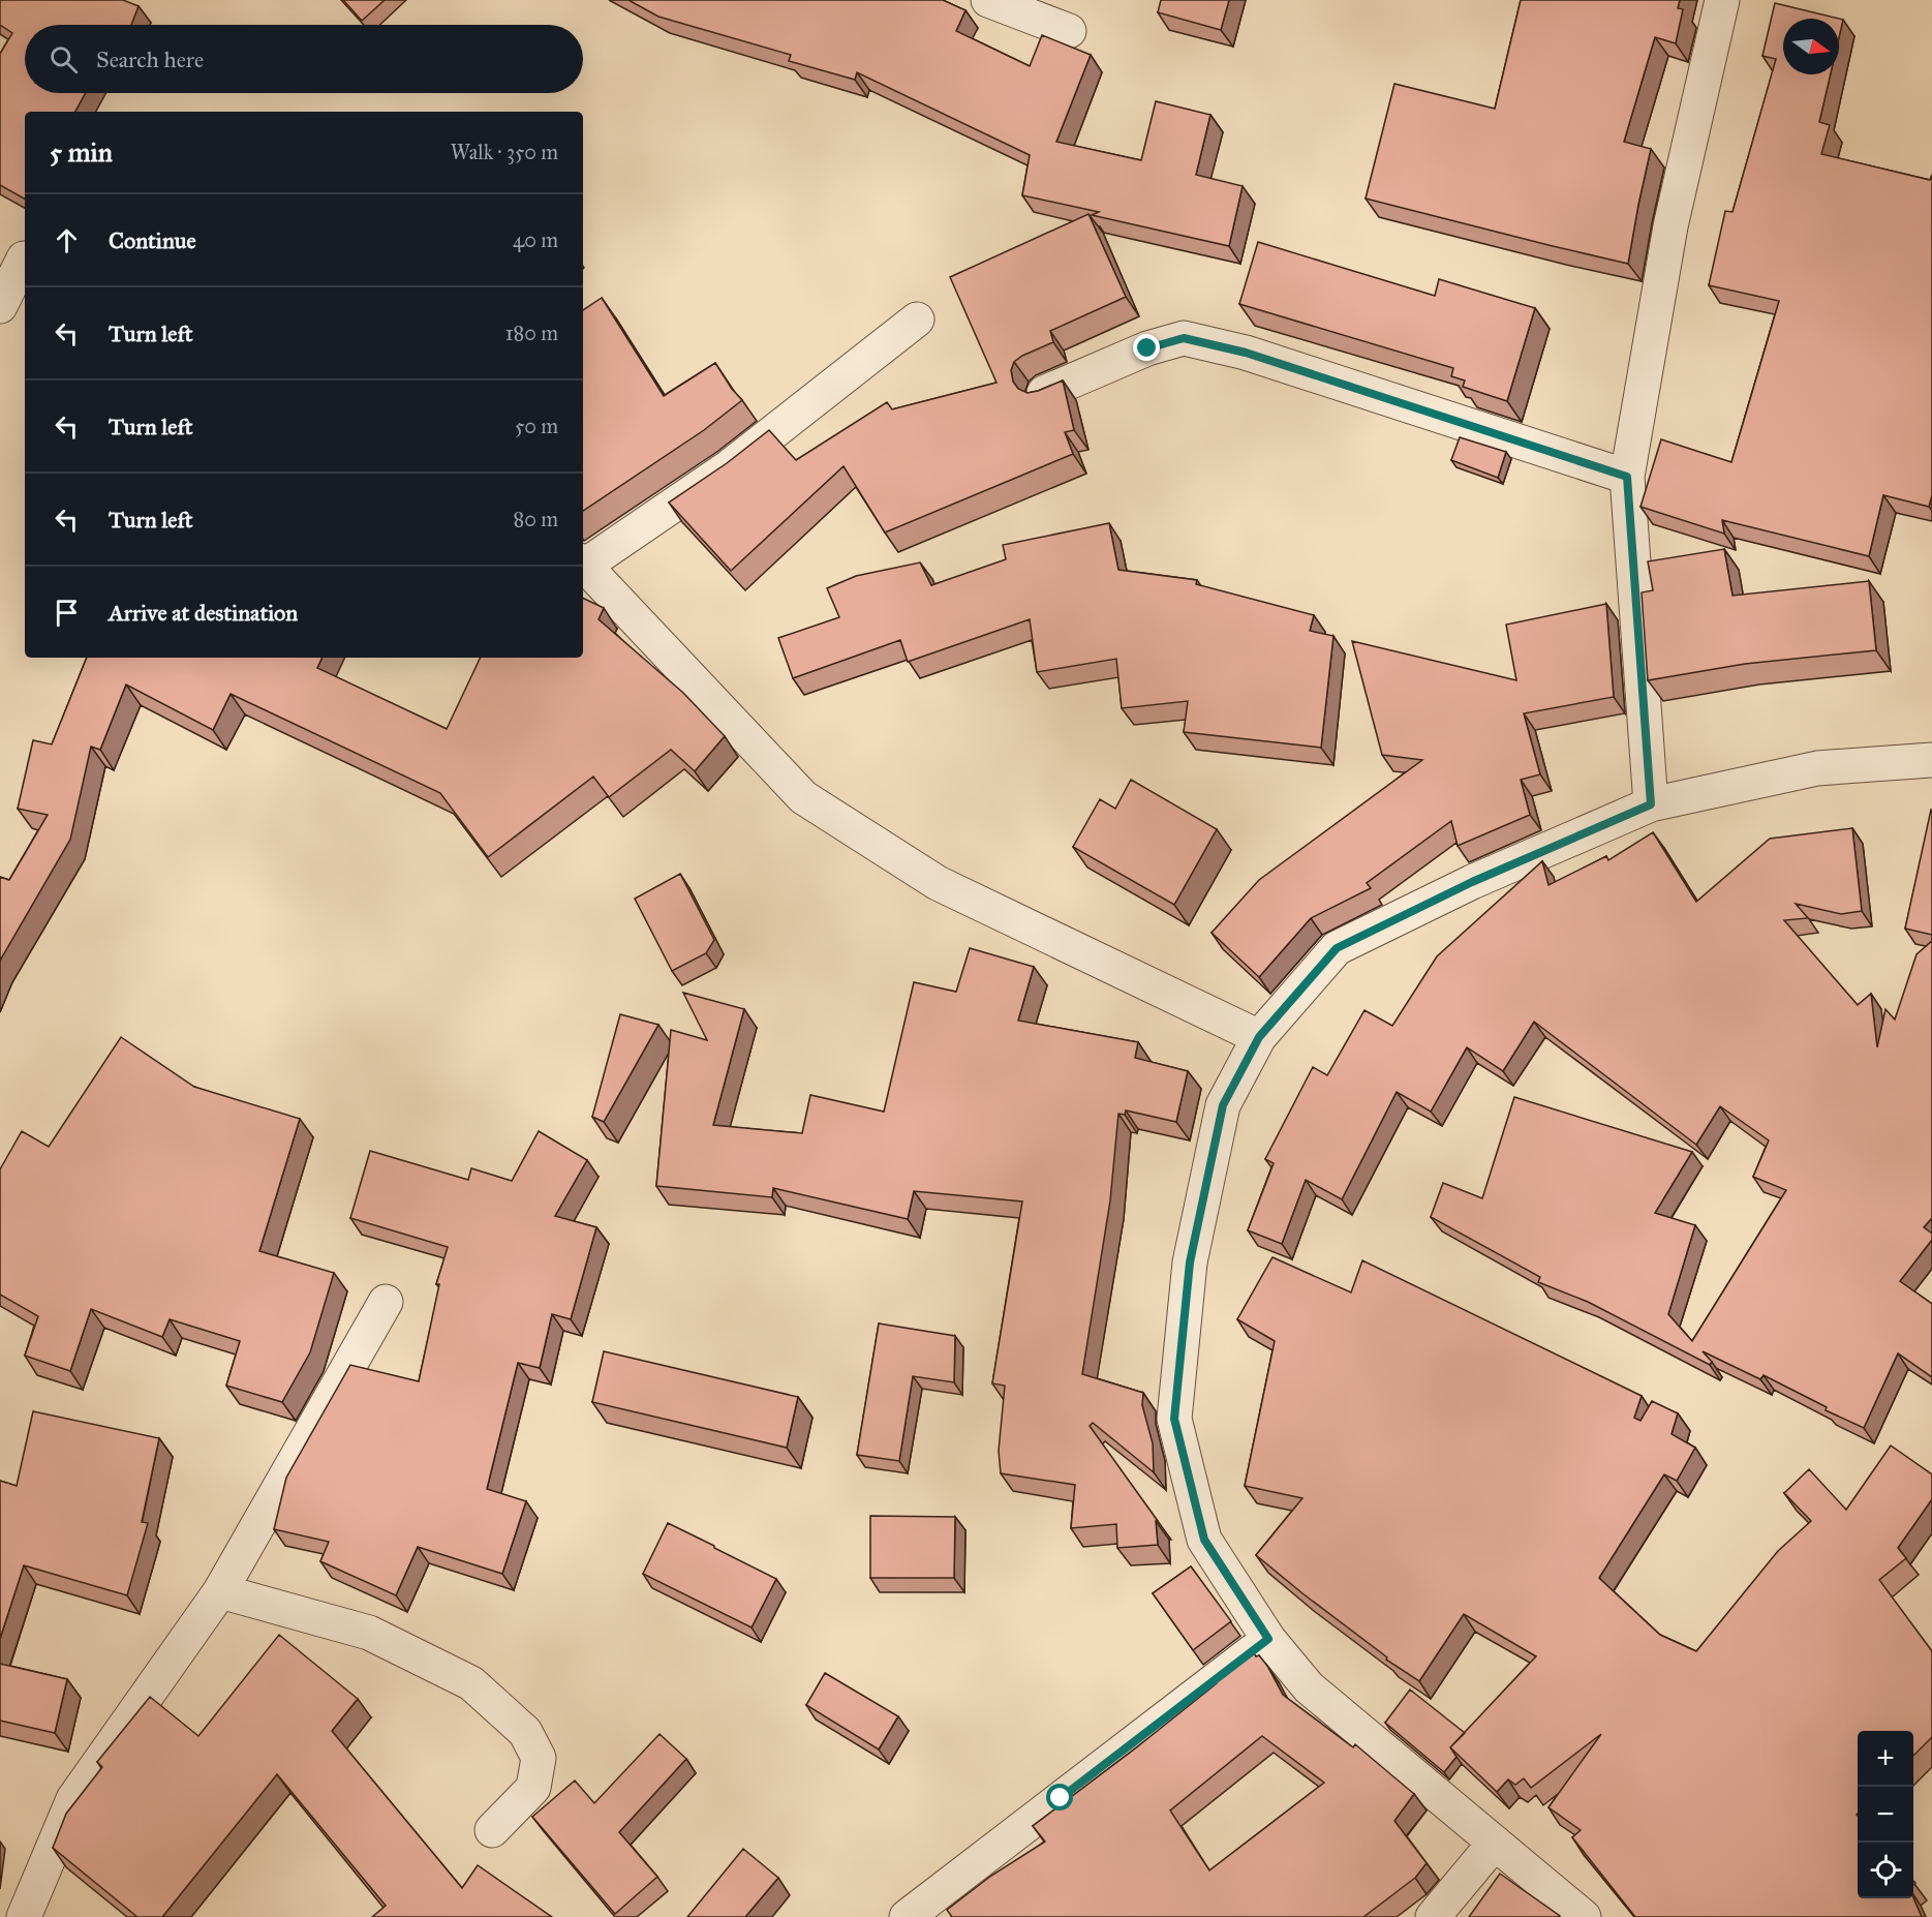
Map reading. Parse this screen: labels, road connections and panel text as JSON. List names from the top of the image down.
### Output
{
  "north": "right",
  "page": {
    "search": "Search here",
    "heading": ["5 min", "Walk · 350 m"],
    "list": [
      ["Continue", "40 m"],
      ["Turn left", "180 m"],
      ["Turn left", "50 m"],
      ["Turn left", "80 m"],
      "Arrive at destination"
    ],
    "map_buttons": ["+", "−"]
  }
}
